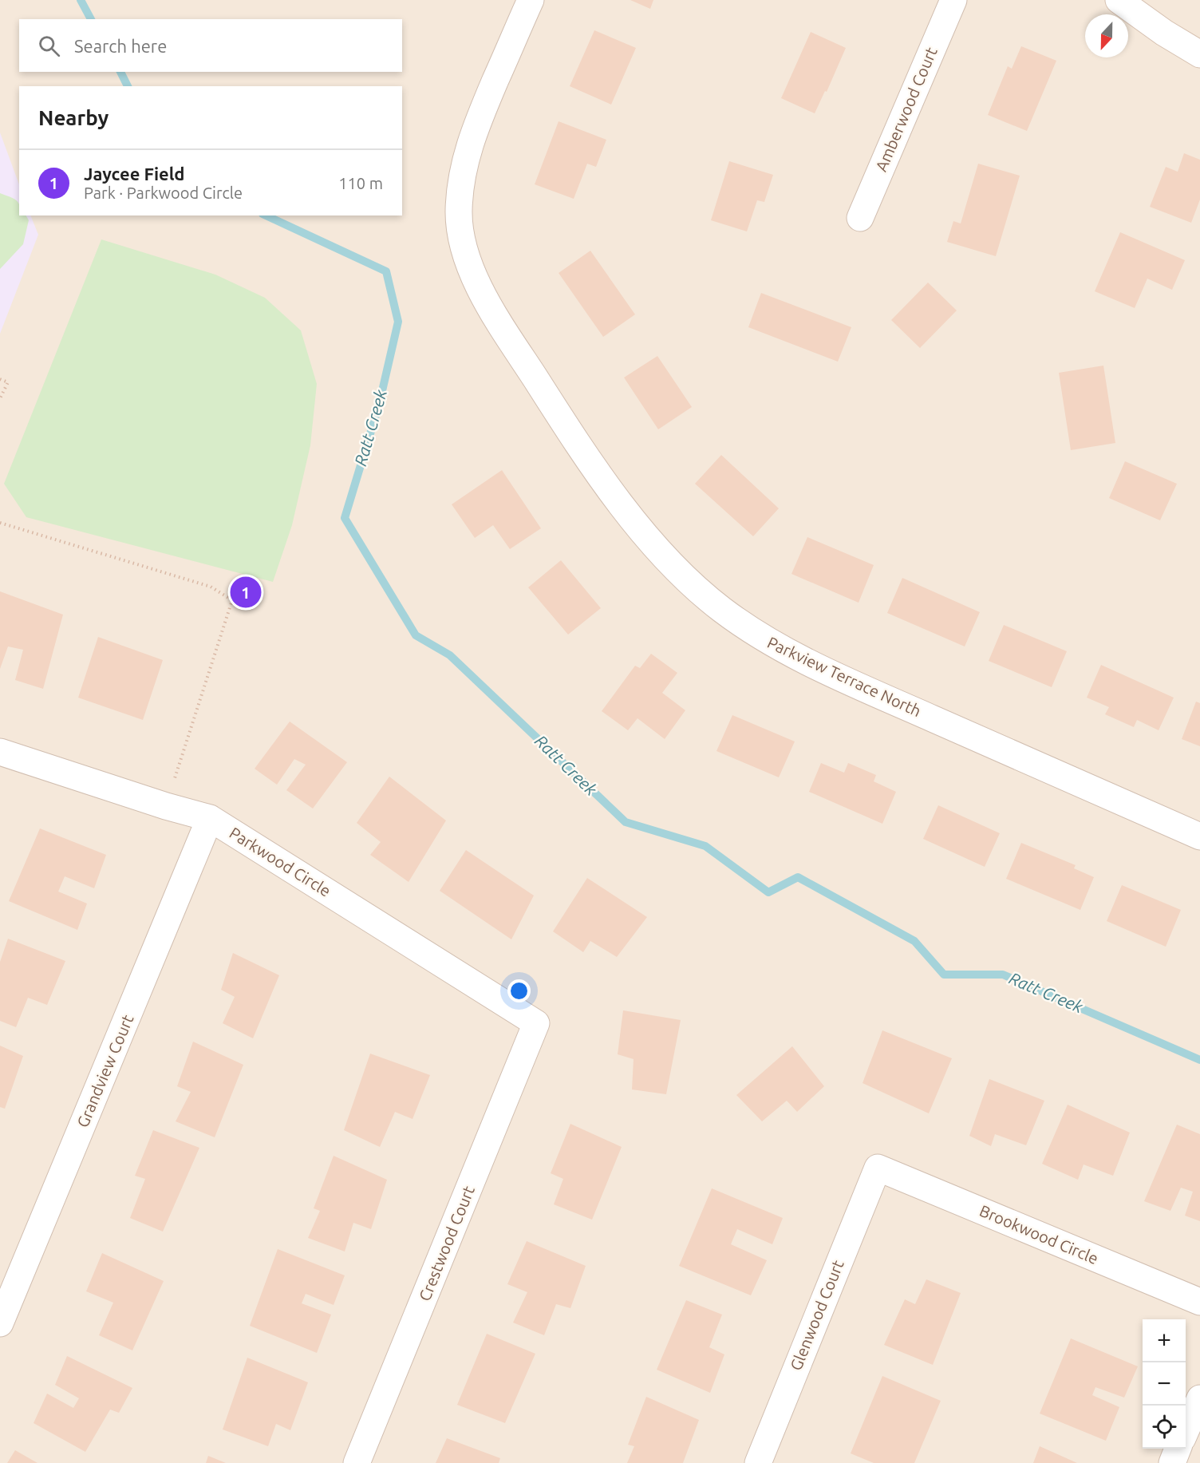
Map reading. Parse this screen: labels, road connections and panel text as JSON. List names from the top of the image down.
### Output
{
  "streets": {
    "street": [
      "Amberwood Court",
      "Parkview Terrace North",
      "Parkwood Circle",
      "Grandview Court",
      "Brookwood Circle",
      "Crestwood Court",
      "Glenwood Court"
    ]
  },
  "crossings": [
    ["Parkwood Circle", "Grandview Court"],
    ["Parkwood Circle", "Crestwood Court"],
    ["Brookwood Circle", "Glenwood Court"]
  ],
  "water": ["Ratt Creek"],
  "north": "bottom",
  "page": {
    "search": "Search here",
    "heading": "Nearby",
    "list": [
      {
        "mark": "1",
        "name": "Jaycee Field",
        "note": "Park · Parkwood Circle",
        "value": "110 m"
      }
    ],
    "pins": "1",
    "map_buttons": ["+", "−"]
  }
}
